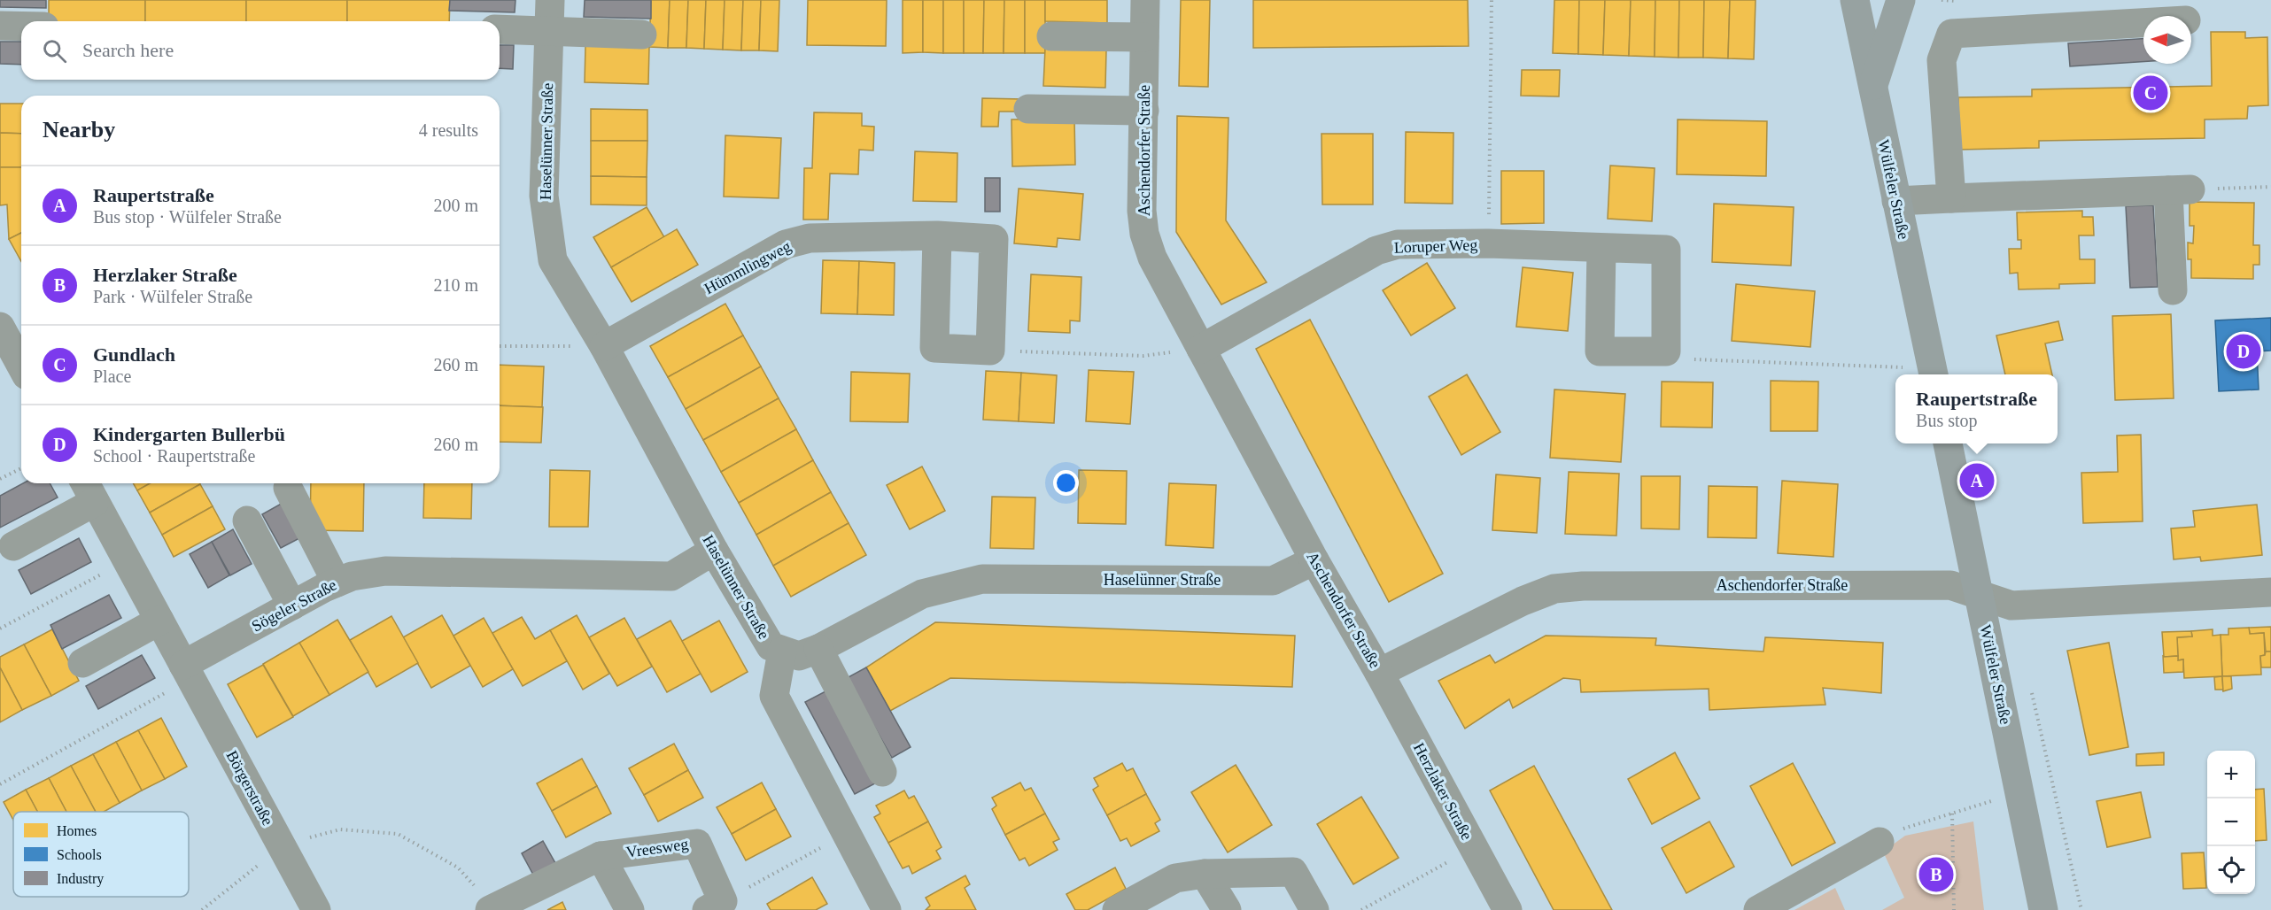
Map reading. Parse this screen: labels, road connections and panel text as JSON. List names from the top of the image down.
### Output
{
  "streets": {
    "main road": ["Wülfeler Straße"],
    "street": [
      "Haselünner Straße",
      "Aschendorfer Straße",
      "Loruper Weg",
      "Hümmlingweg",
      "Sögeler Straße",
      "Börgerstraße",
      "Herzlaker Straße",
      "Vreesweg"
    ]
  },
  "crossings": [
    ["Haselünner Straße", "Aschendorfer Straße"],
    ["Haselünner Straße", "Hümmlingweg"],
    ["Haselünner Straße", "Sögeler Straße"],
    ["Aschendorfer Straße", "Wülfeler Straße"],
    ["Aschendorfer Straße", "Loruper Weg"],
    ["Aschendorfer Straße", "Herzlaker Straße"],
    ["Sögeler Straße", "Börgerstraße"]
  ],
  "legend": ["Homes", "Schools", "Industry"],
  "north": "left",
  "page": {
    "search": "Search here",
    "pins": [
      "C",
      "D",
      "A",
      "B"
    ],
    "heading": ["Nearby", "4 results"],
    "list": [
      {
        "mark": "A",
        "name": "Raupertstraße",
        "note": "Bus stop · Wülfeler Straße",
        "value": "200 m"
      },
      {
        "mark": "B",
        "name": "Herzlaker Straße",
        "note": "Park · Wülfeler Straße",
        "value": "210 m"
      },
      {
        "mark": "C",
        "name": "Gundlach",
        "note": "Place",
        "value": "260 m"
      },
      {
        "mark": "D",
        "name": "Kindergarten Bullerbü",
        "note": "School · Raupertstraße",
        "value": "260 m"
      }
    ],
    "popup": ["Raupertstraße", "Bus stop"],
    "map_buttons": ["+", "−"]
  }
}
